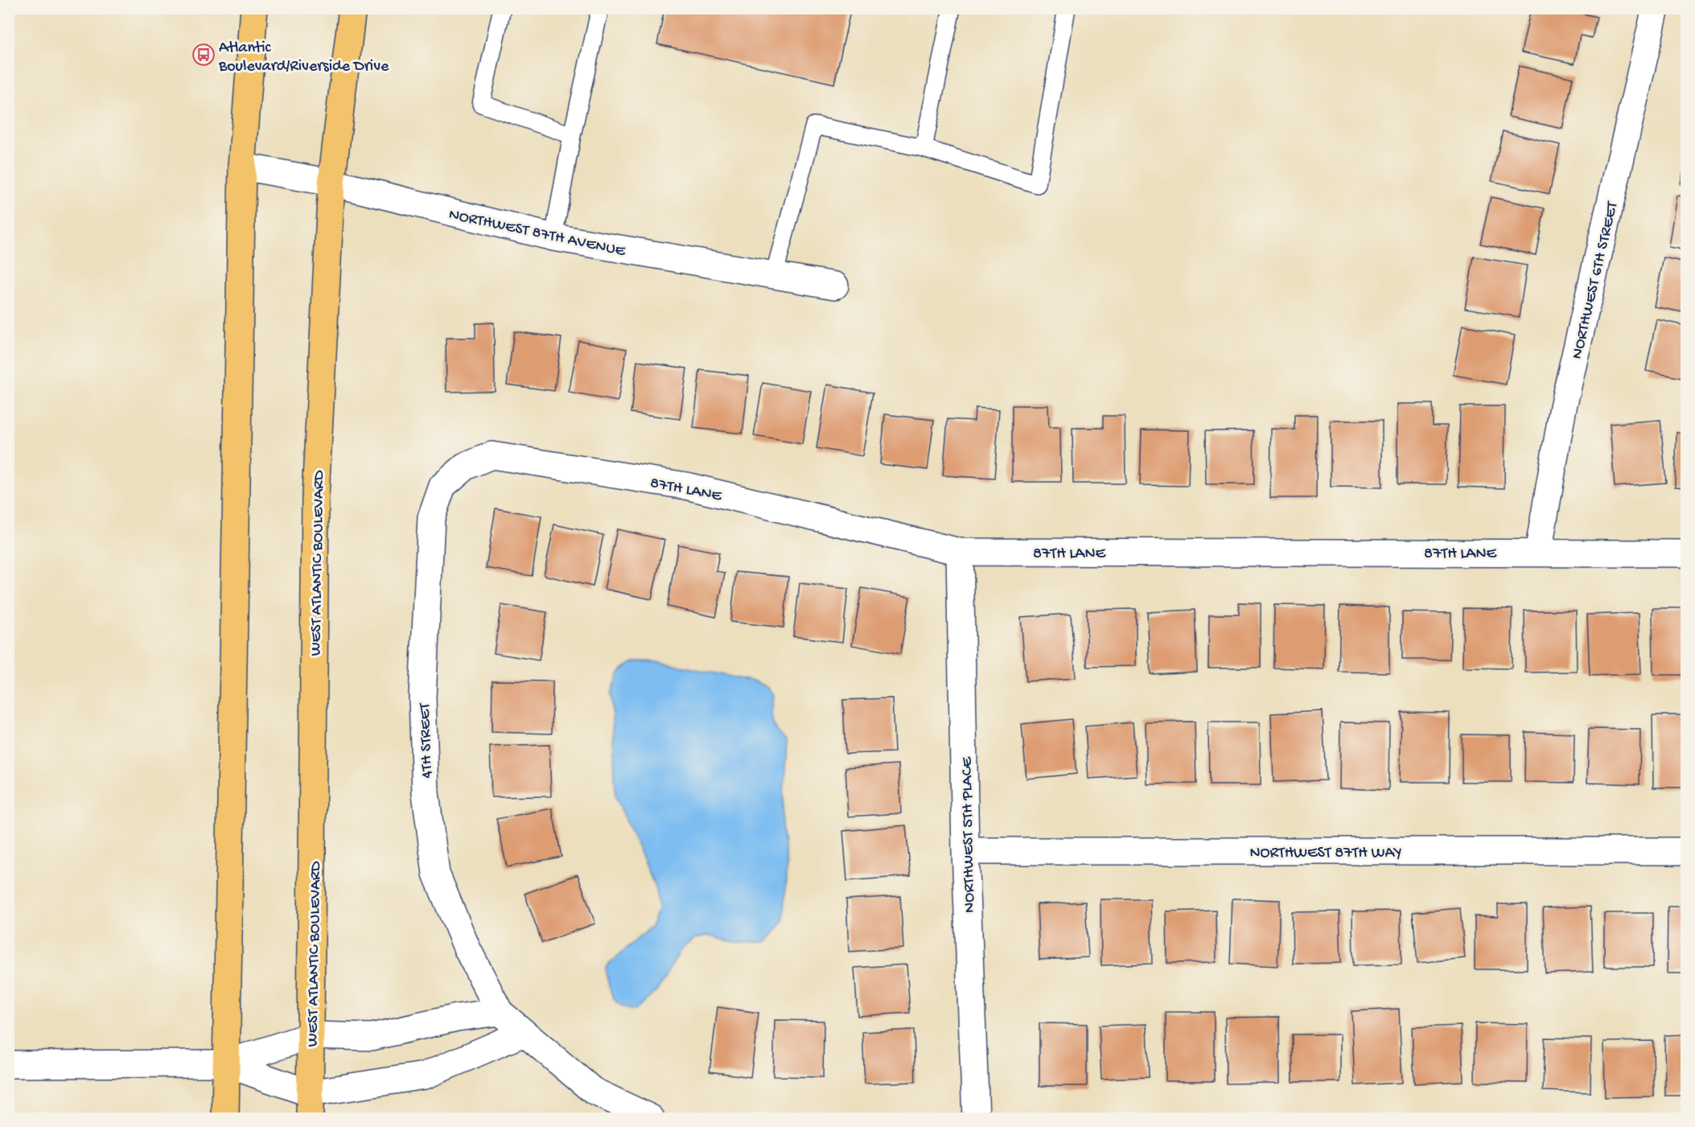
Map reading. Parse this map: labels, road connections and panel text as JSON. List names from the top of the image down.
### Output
{
  "streets": {
    "main road": ["WEST ATLANTIC BOULEVARD"],
    "street": [
      "NORTHWEST 87TH AVENUE",
      "NORTHWEST 6TH STREET",
      "87TH LANE",
      "4TH STREET",
      "NORTHWEST 5TH PLACE",
      "NORTHWEST 87TH WAY"
    ]
  },
  "crossings": [
    ["NORTHWEST 87TH AVENUE", "WEST ATLANTIC BOULEVARD"],
    ["NORTHWEST 6TH STREET", "87TH LANE"],
    ["87TH LANE", "4TH STREET"],
    ["87TH LANE", "NORTHWEST 5TH PLACE"],
    ["NORTHWEST 5TH PLACE", "NORTHWEST 87TH WAY"]
  ],
  "places": {
    "bus stop": ["Atlantic Boulevard/Riverside Drive"]
  }
}
